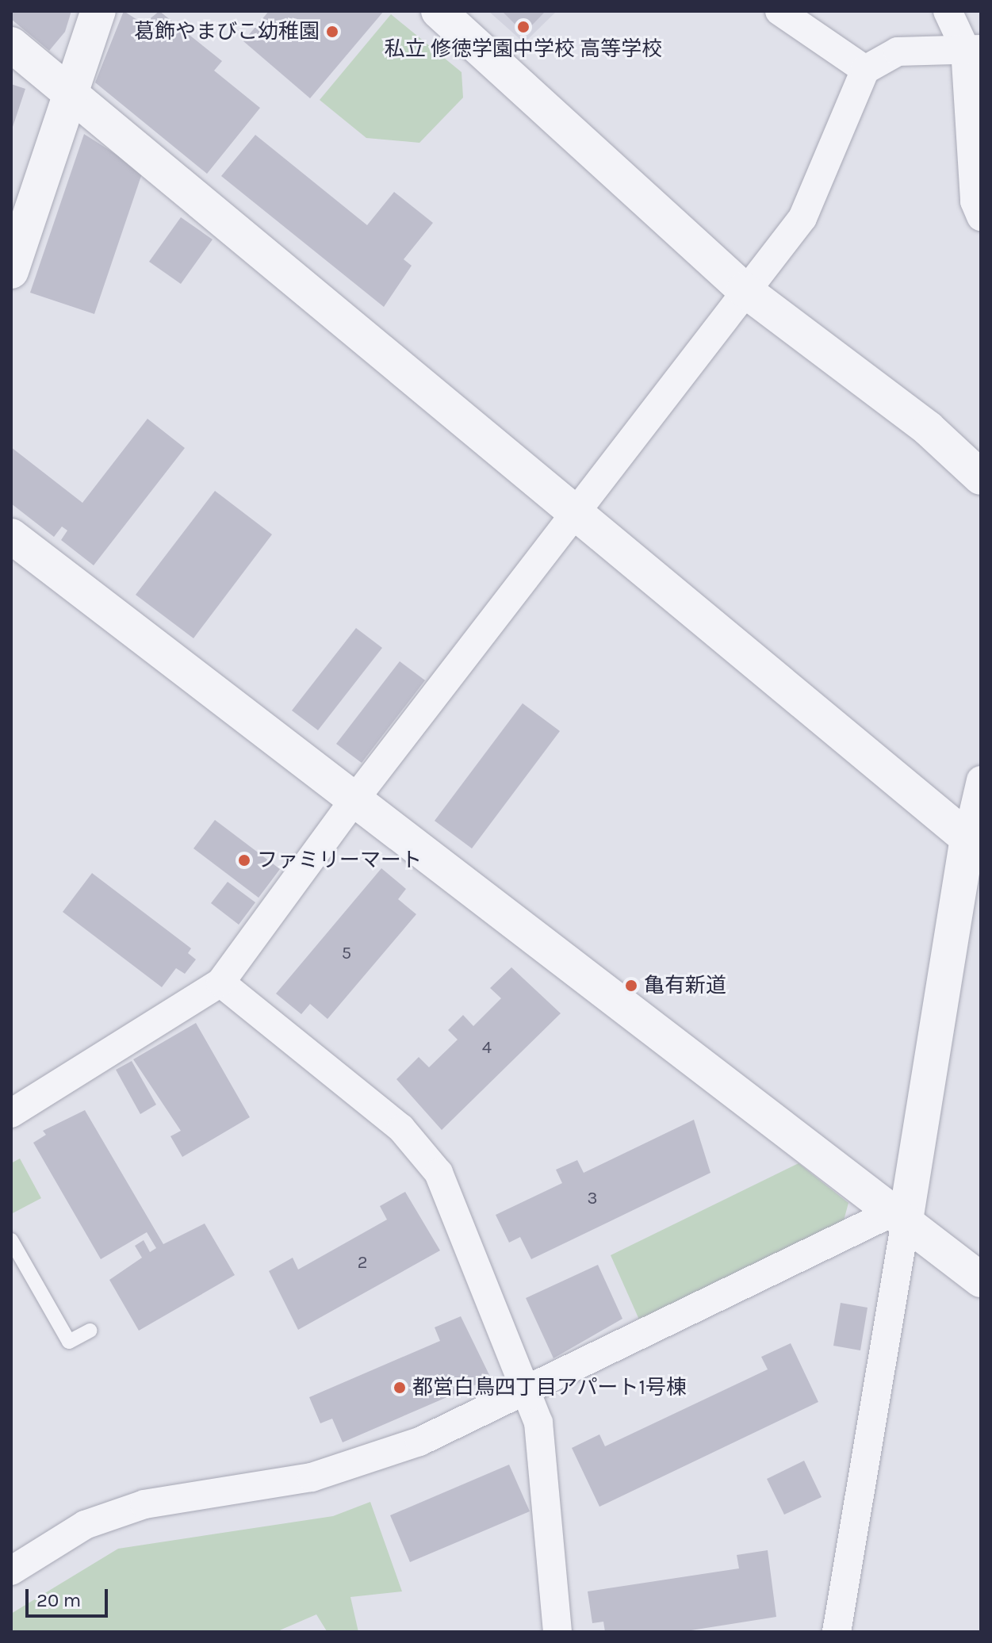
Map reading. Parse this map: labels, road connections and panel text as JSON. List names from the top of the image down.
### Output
{
  "places": [
    "私立 修徳学園中学校 高等学校",
    "葛飾やまびこ幼稚園",
    "ファミリーマート",
    "亀有新道",
    "都営白鳥四丁目アパート1号棟"
  ],
  "house_numbers": [
    "5",
    "4",
    "3",
    "2"
  ],
  "scale_bar": "20 m"
}
